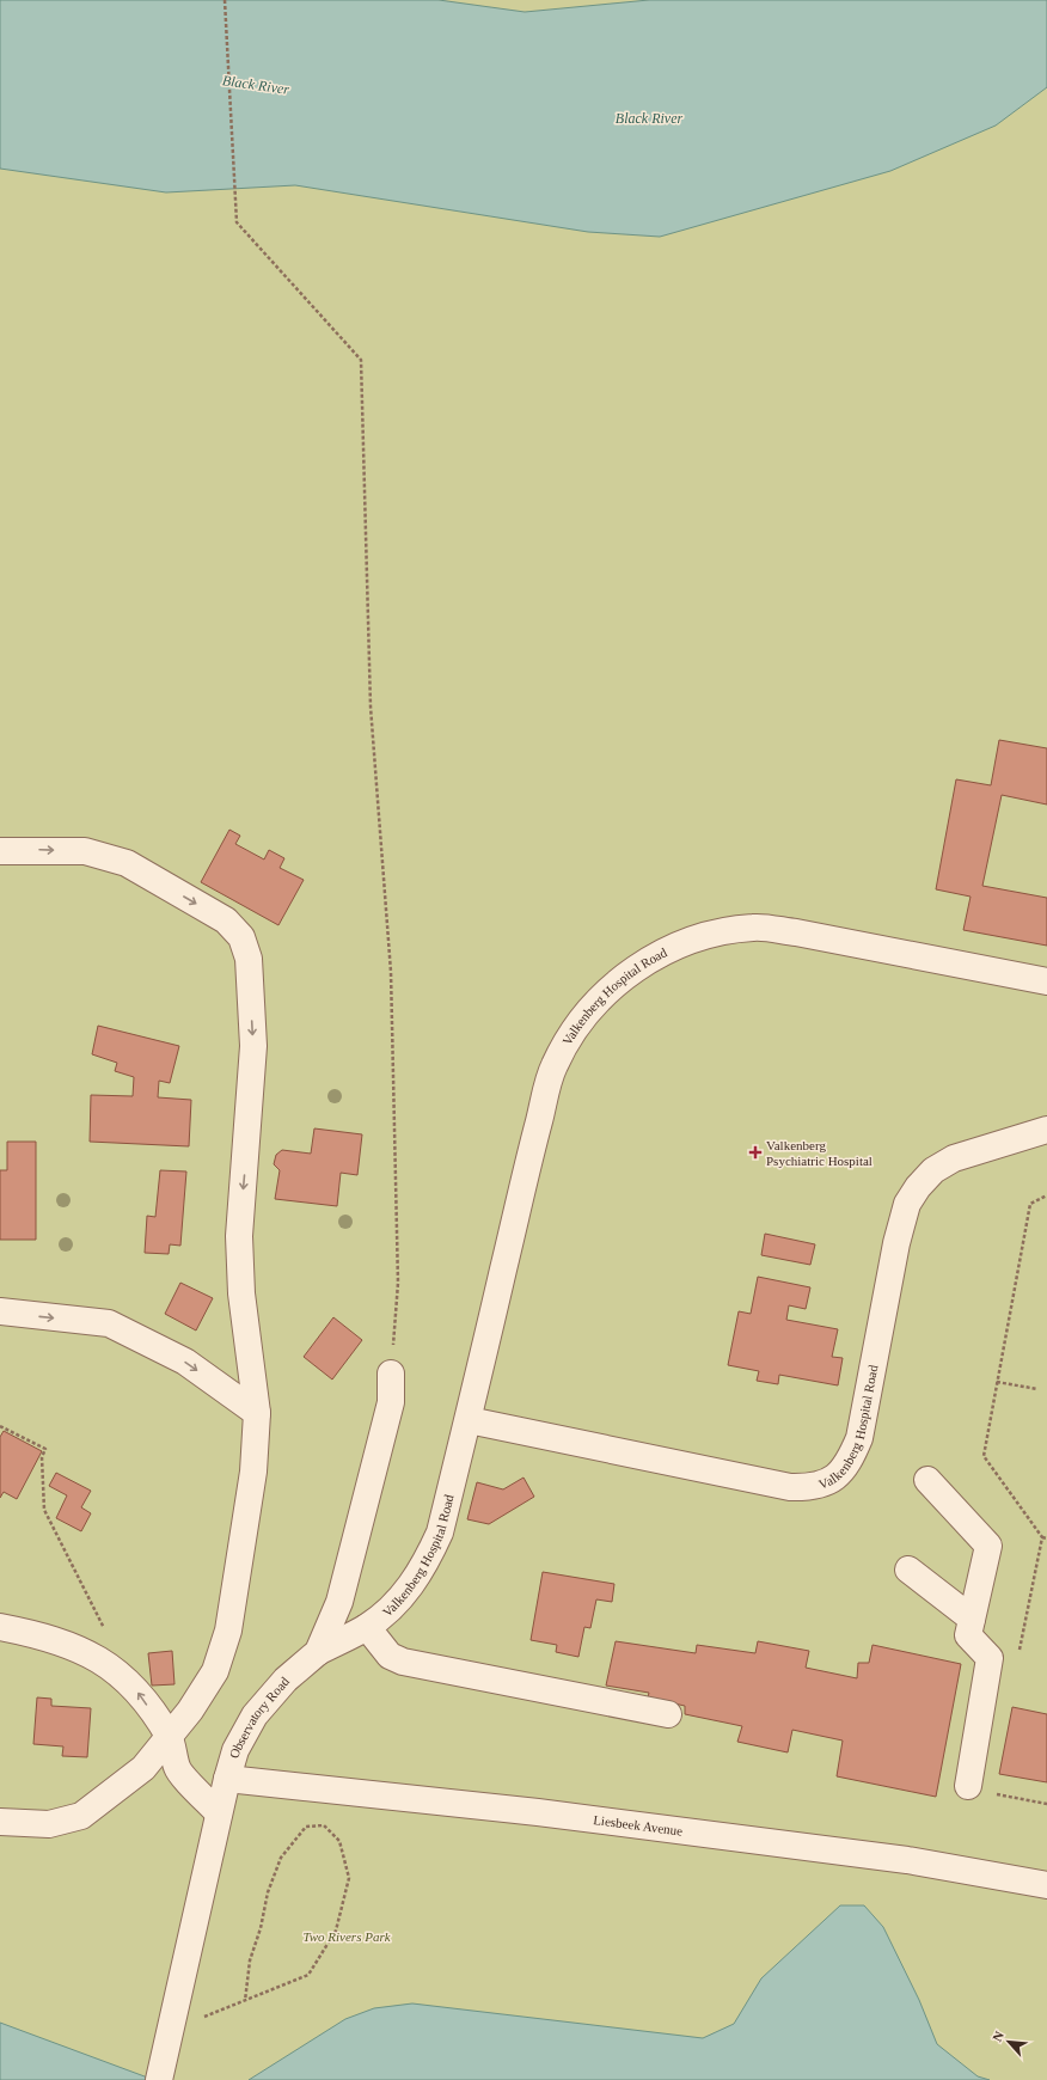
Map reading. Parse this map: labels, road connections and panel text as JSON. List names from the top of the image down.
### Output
{
  "streets": {
    "street": ["Valkenberg Hospital Road", "Observatory Road", "Liesbeek Avenue"]
  },
  "crossings": [
    ["Valkenberg Hospital Road", "Observatory Road"],
    ["Observatory Road", "Liesbeek Avenue"]
  ],
  "water": ["Black River"],
  "parks": ["Two Rivers Park"],
  "places": {
    "health": ["Valkenberg Psychiatric Hospital"]
  },
  "north": "top left"
}
